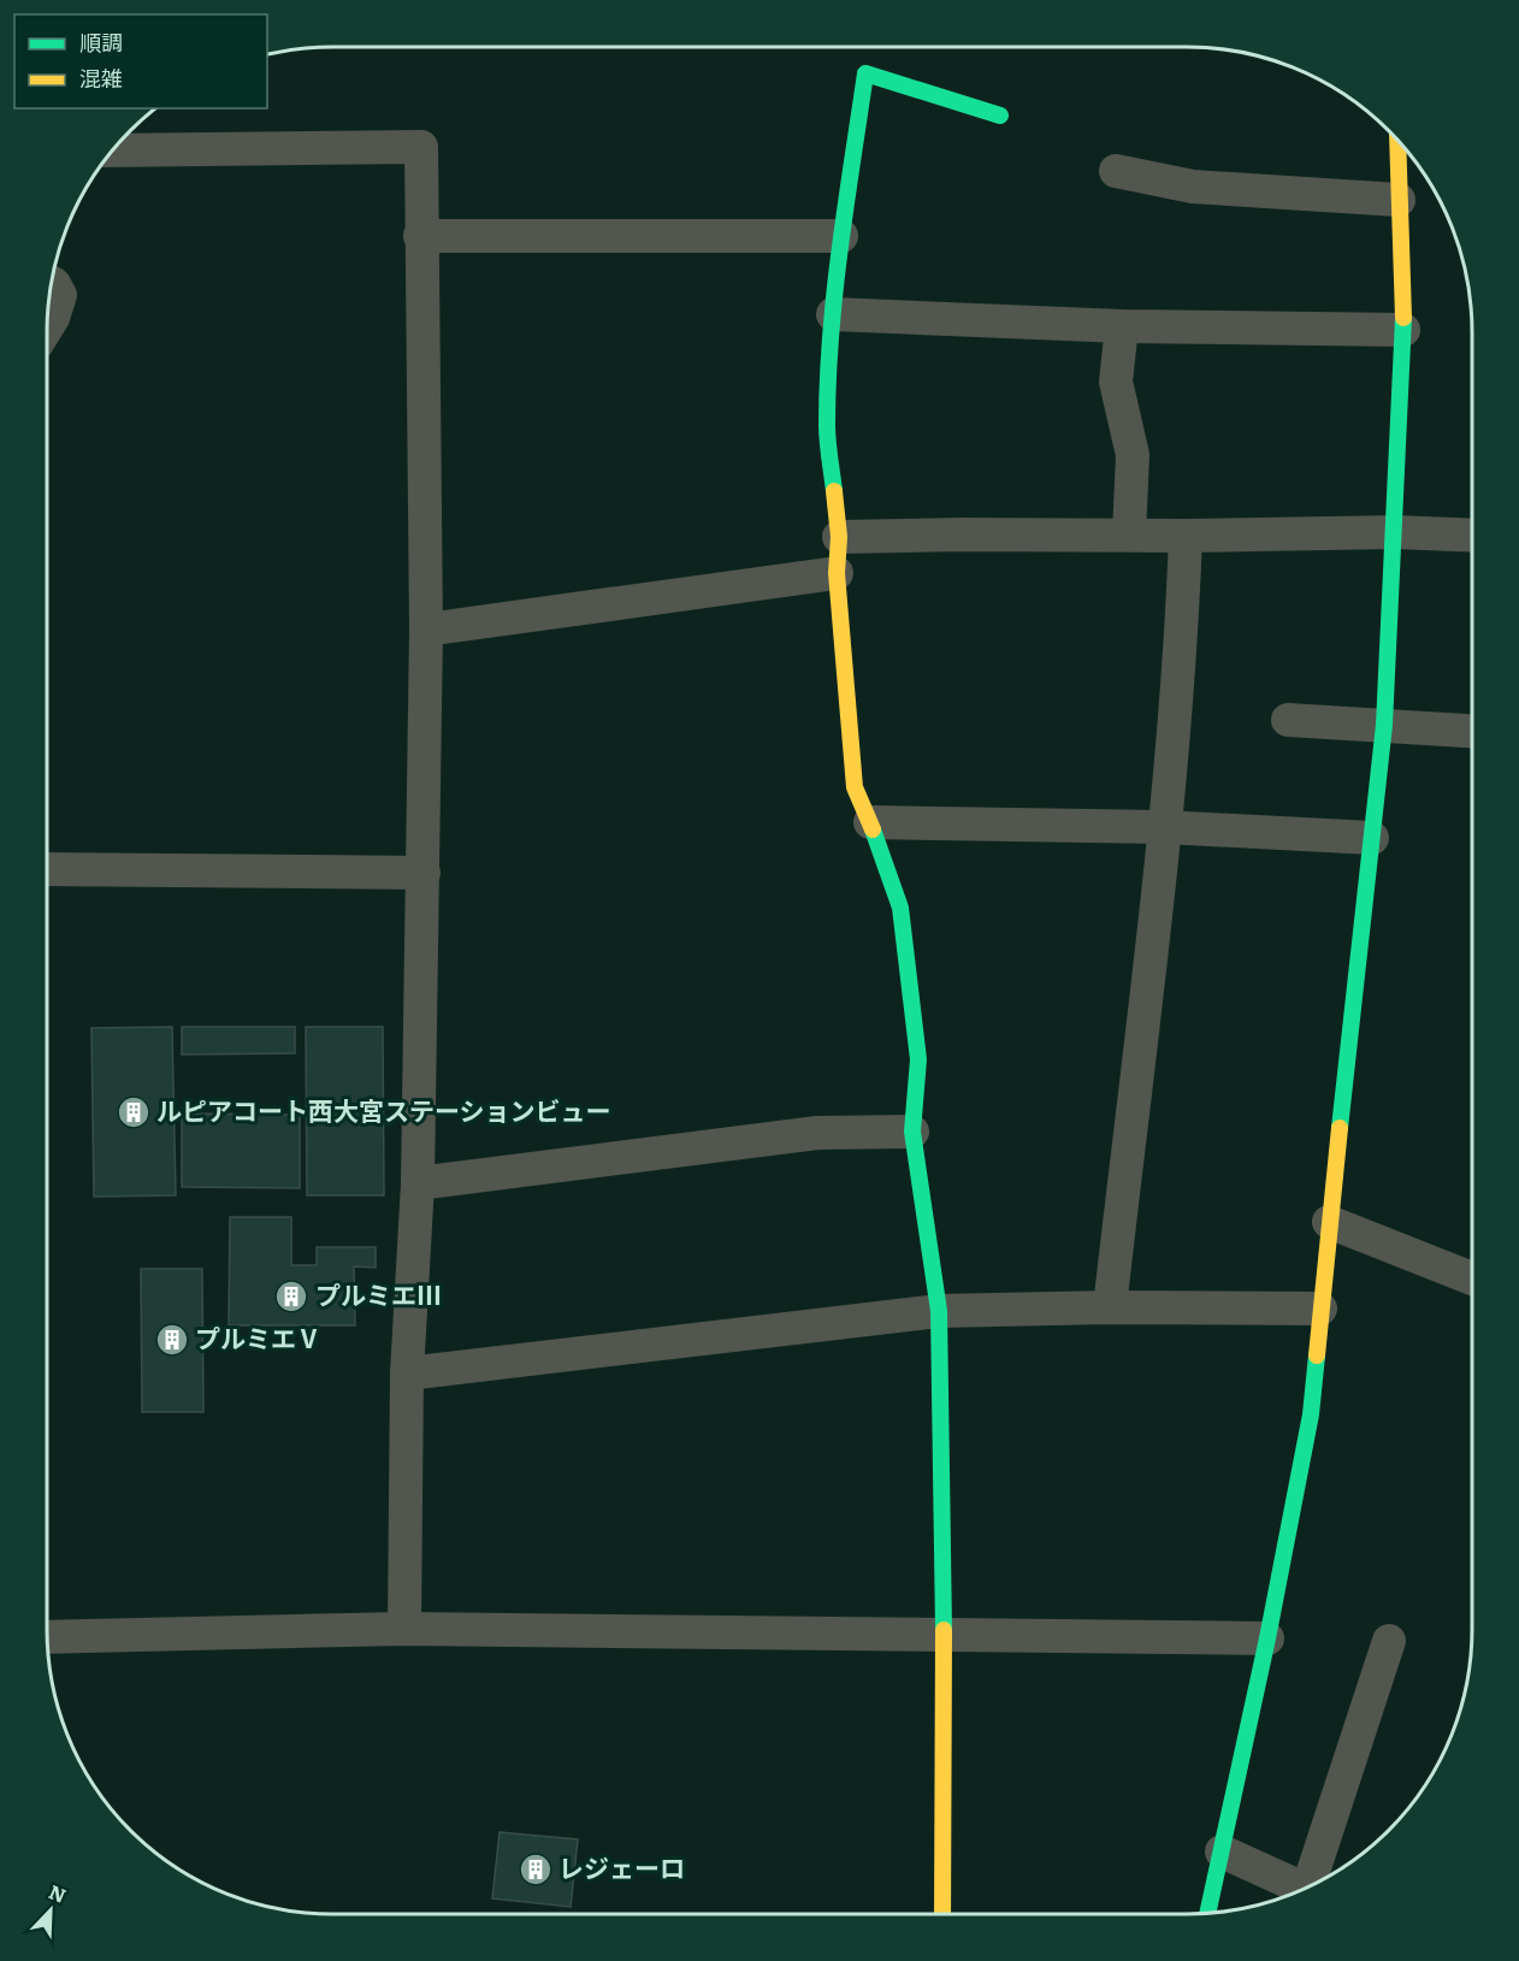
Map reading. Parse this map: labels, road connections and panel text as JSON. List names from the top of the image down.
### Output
{
  "places": {
    "building": [
      "ルピアコート西大宮ステーションビュー",
      "プルミエⅢ",
      "プルミエⅤ",
      "レジェーロ"
    ]
  },
  "legend": ["順調", "混雑"],
  "north": "top right"
}
